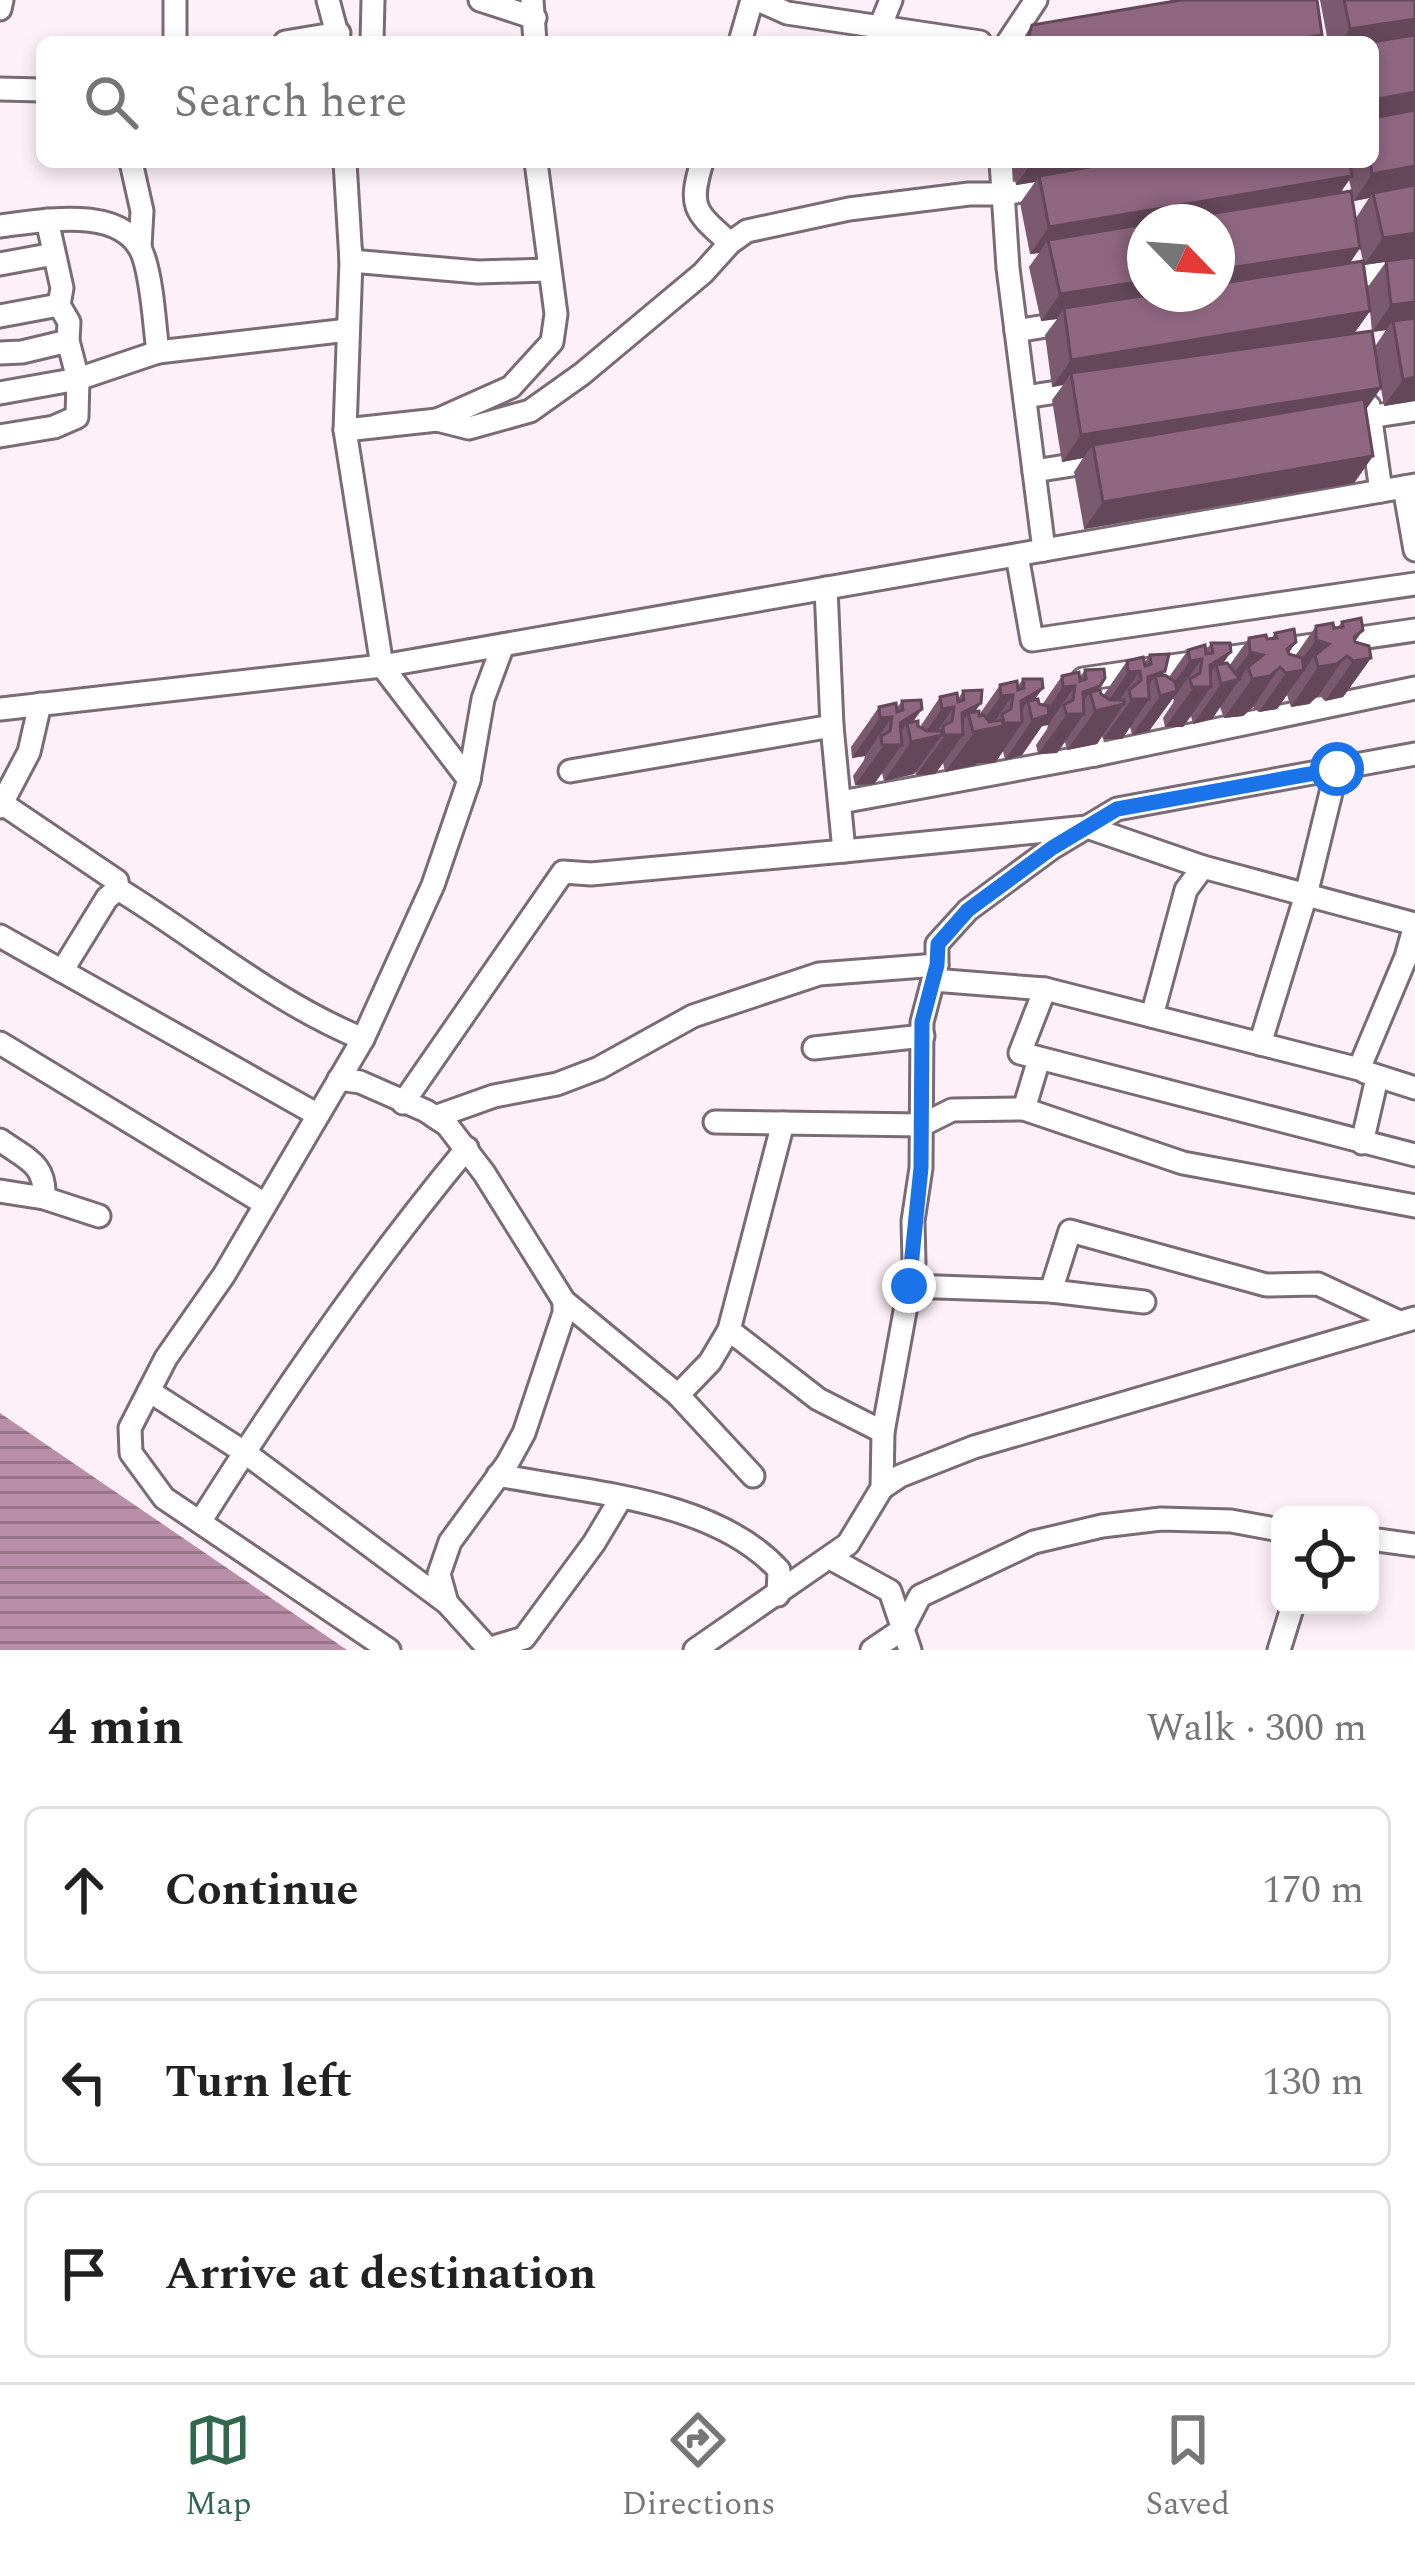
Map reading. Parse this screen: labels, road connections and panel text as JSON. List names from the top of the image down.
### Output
{
  "north": "bottom right",
  "page": {
    "search": "Search here",
    "heading": ["4 min", "Walk · 300 m"],
    "list": [
      ["Continue", "170 m"],
      ["Turn left", "130 m"],
      "Arrive at destination"
    ],
    "nav": ["Map", "Directions", "Saved"]
  }
}
